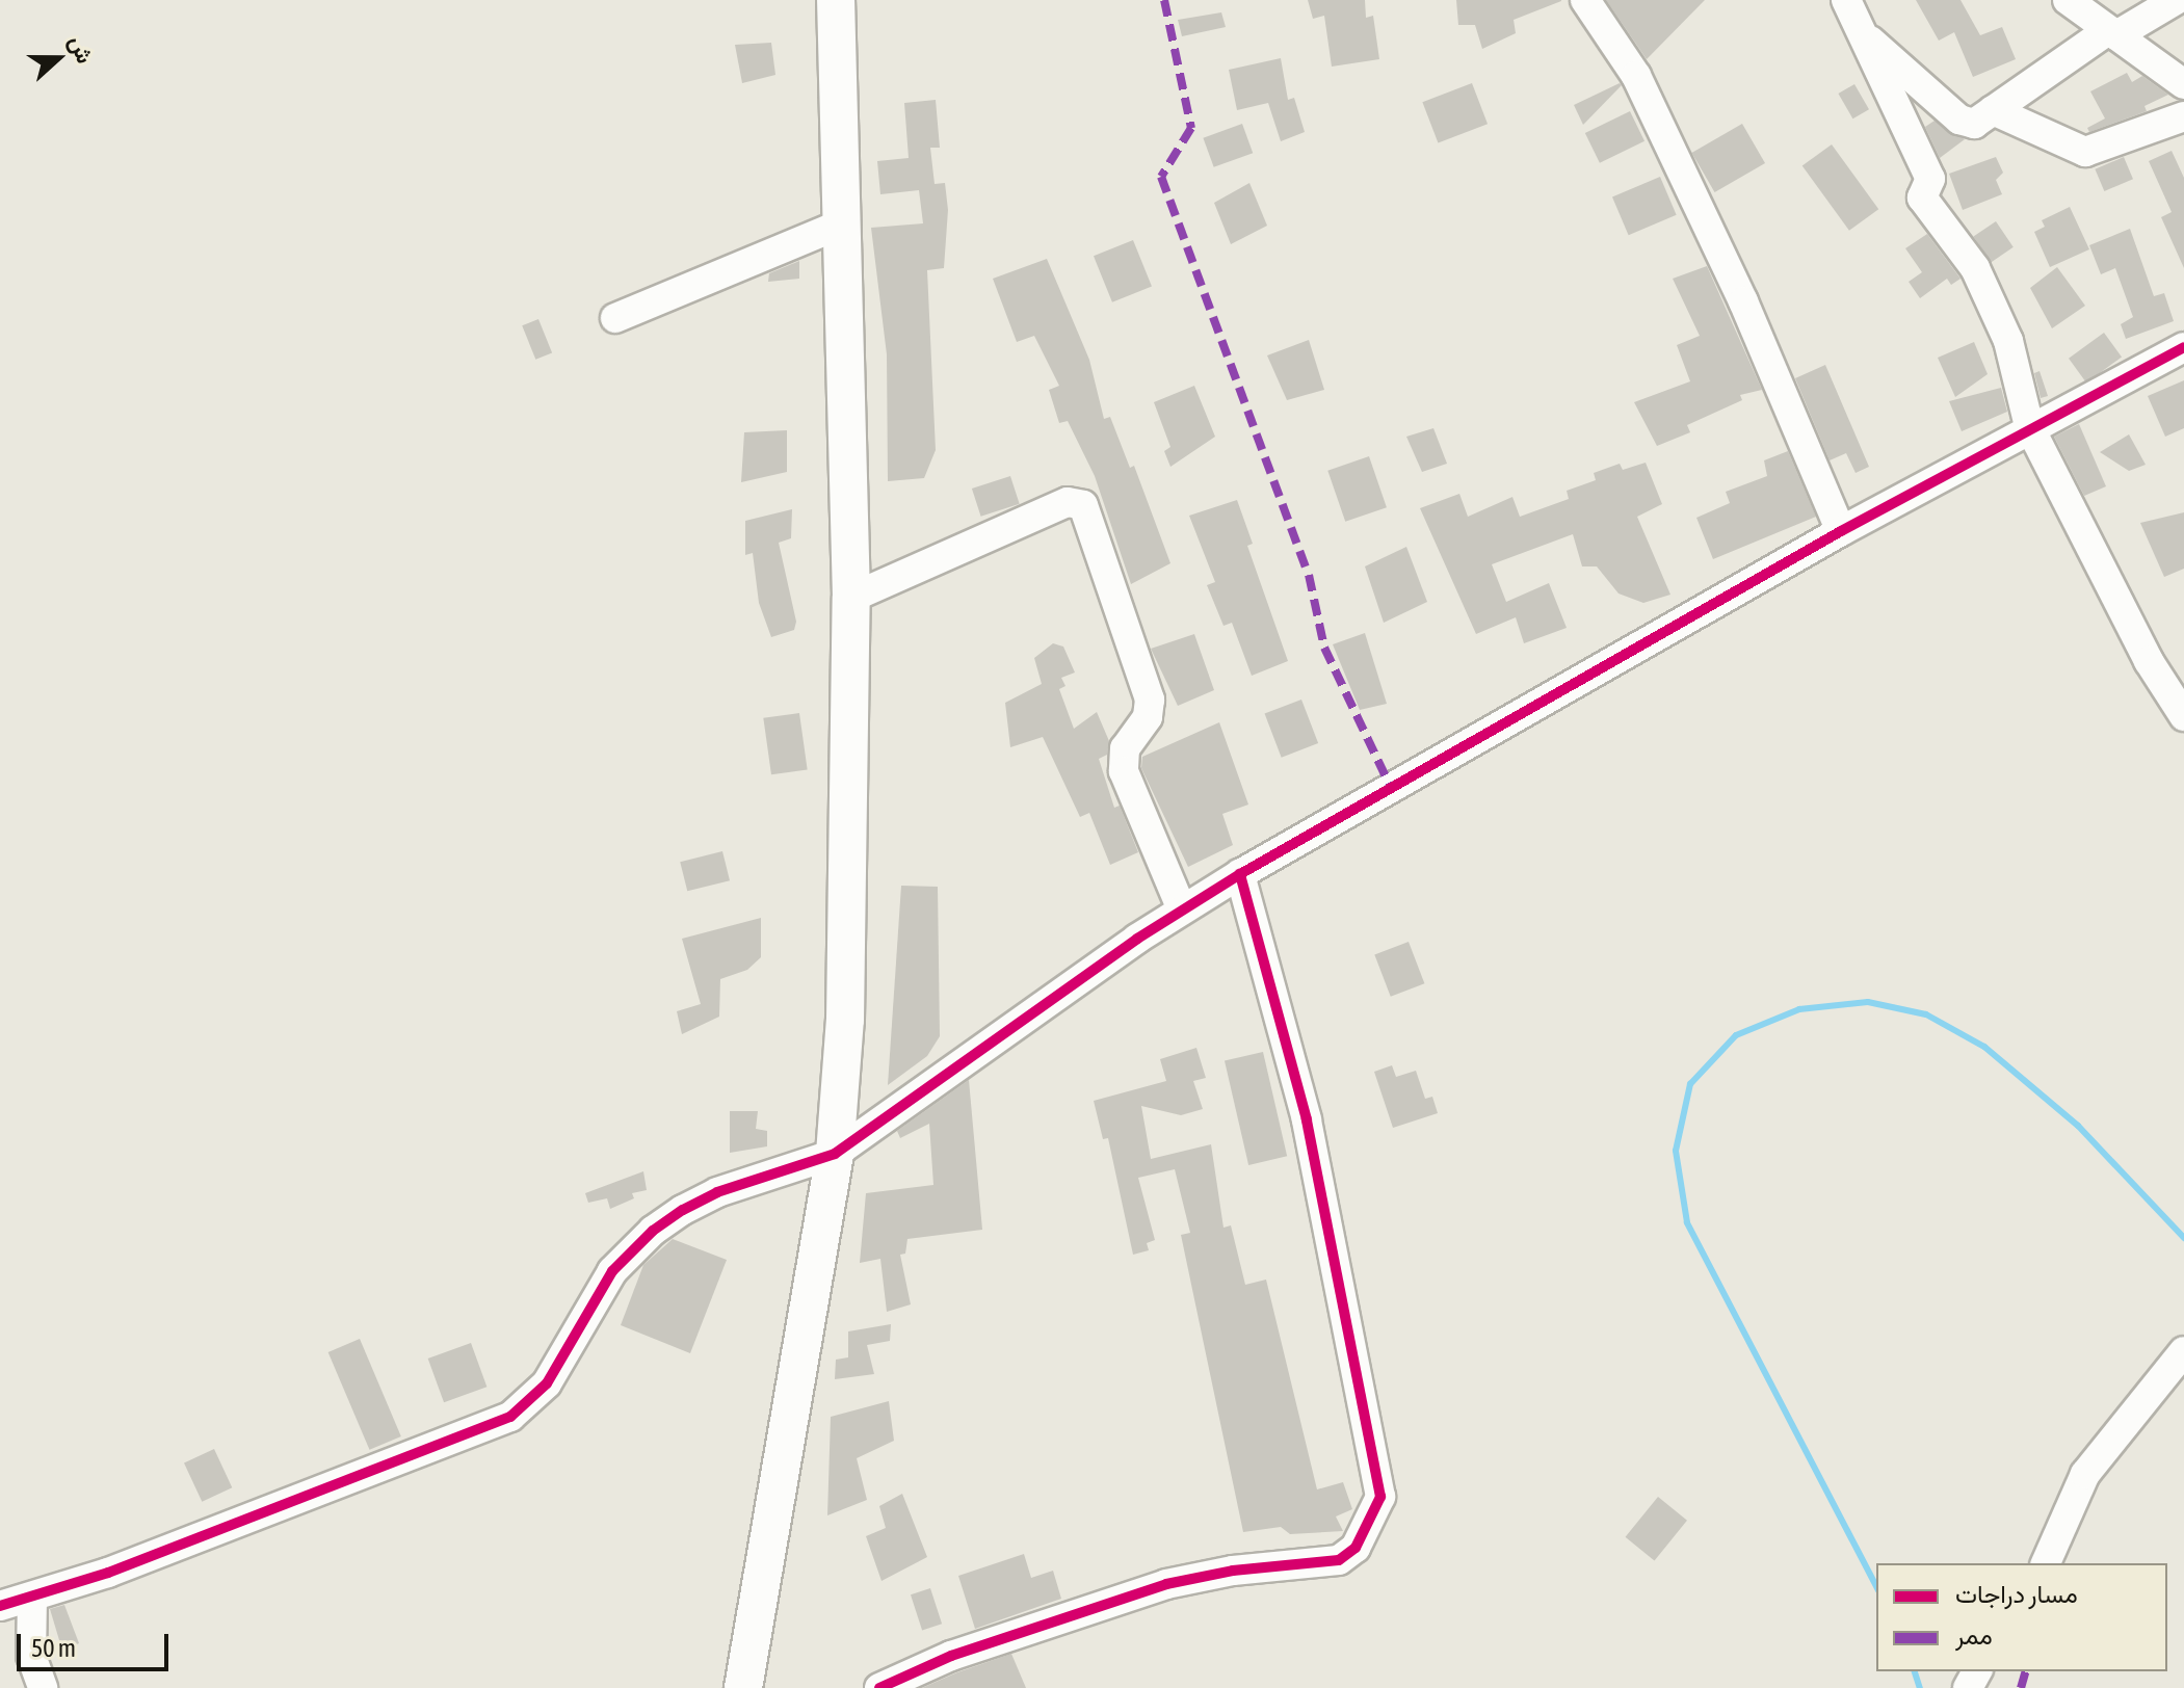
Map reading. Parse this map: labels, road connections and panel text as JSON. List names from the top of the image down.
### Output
{
  "legend": ["مسار دراجات", "ممر"],
  "scale_bar": "50 m",
  "north": "right"
}
